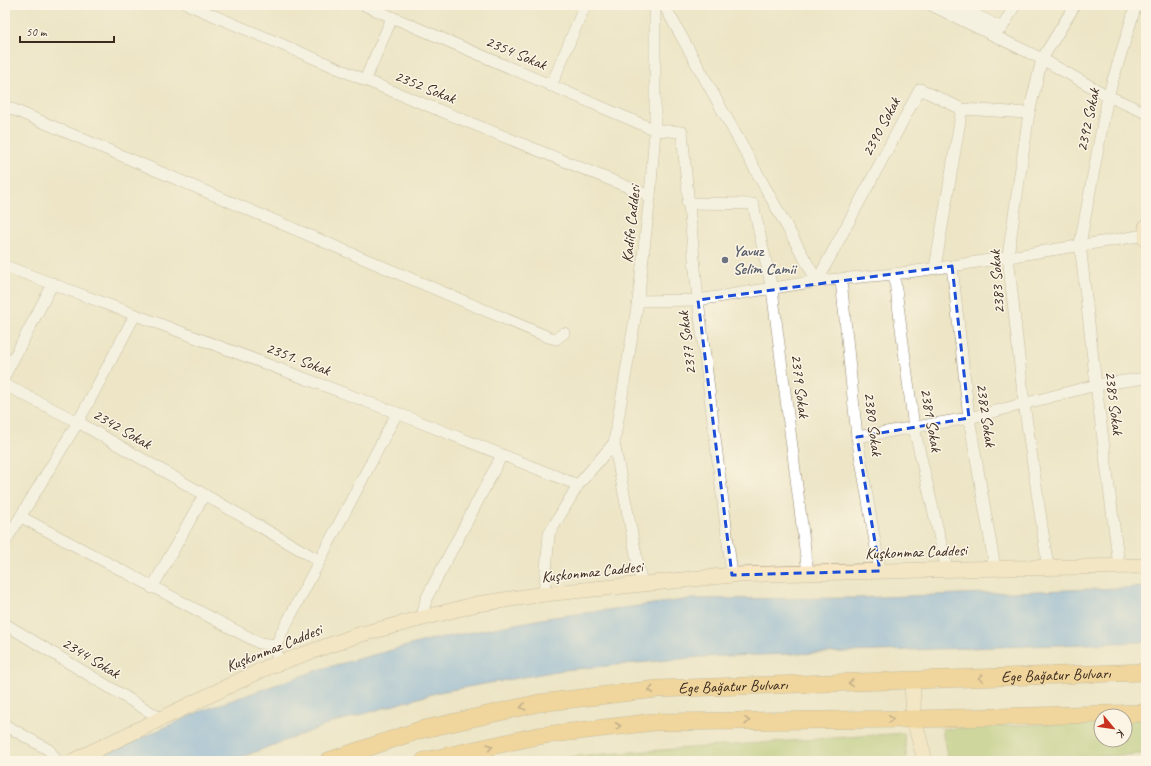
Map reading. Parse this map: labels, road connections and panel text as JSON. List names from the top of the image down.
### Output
{
  "streets": {
    "main road": ["Ege Bağatur Bulvarı"],
    "street": [
      "2354 Sokak",
      "2352 Sokak",
      "2392 Sokak",
      "2390 Sokak",
      "Kadife Caddesi",
      "2383 Sokak",
      "2377 Sokak",
      "2351. Sokak",
      "2379 Sokak",
      "2385 Sokak",
      "2382 Sokak",
      "2381 Sokak",
      "2380 Sokak",
      "2342 Sokak",
      "Kuşkonmaz Caddesi",
      "2344 Sokak"
    ]
  },
  "crossings": [
    ["2354 Sokak", "Kadife Caddesi"],
    ["2354 Sokak", "2377 Sokak"],
    ["2352 Sokak", "Kadife Caddesi"],
    ["2392 Sokak", "2385 Sokak"],
    ["2390 Sokak", "2383 Sokak"],
    ["Kadife Caddesi", "2377 Sokak"],
    ["Kadife Caddesi", "Kuşkonmaz Caddesi"],
    ["2383 Sokak", "Kuşkonmaz Caddesi"],
    ["2377 Sokak", "2379 Sokak"],
    ["2377 Sokak", "Kuşkonmaz Caddesi"],
    ["2379 Sokak", "Kuşkonmaz Caddesi"],
    ["2385 Sokak", "Kuşkonmaz Caddesi"],
    ["2382 Sokak", "Kuşkonmaz Caddesi"],
    ["2381 Sokak", "Kuşkonmaz Caddesi"],
    ["2380 Sokak", "Kuşkonmaz Caddesi"],
    ["Kuşkonmaz Caddesi", "2344 Sokak"]
  ],
  "places": ["Yavuz Selim Camii"],
  "scale_bar": "50 m",
  "north": "bottom right"
}
